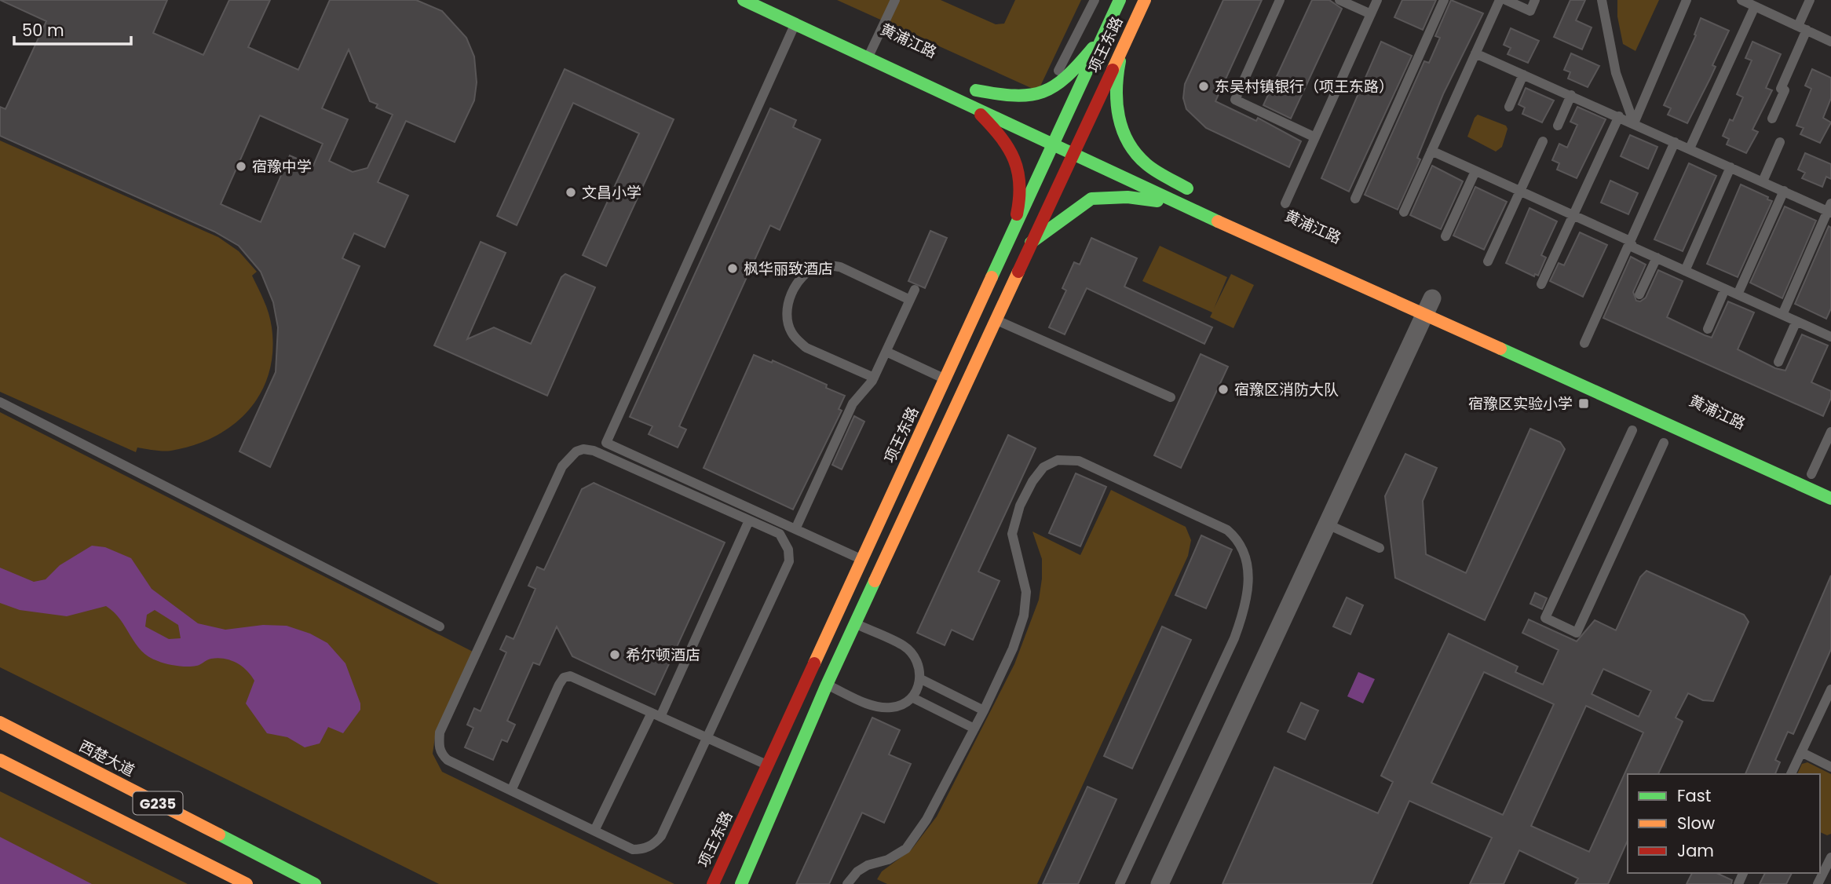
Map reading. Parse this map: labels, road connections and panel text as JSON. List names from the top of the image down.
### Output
{
  "streets": {
    "main road": [
      "黄浦江路",
      "项王东路",
      "西楚大道",
      "G235"
    ]
  },
  "crossings": [
    ["黄浦江路", "项王东路"]
  ],
  "places": {
    "other": [
      "东吴村镇银行（项王东路）",
      "宿豫中学",
      "文昌小学",
      "枫华丽致酒店",
      "宿豫区消防大队",
      "希尔顿酒店"
    ],
    "transit": ["宿豫区实验小学"]
  },
  "legend": ["Fast", "Slow", "Jam"],
  "scale_bar": "50 m"
}
